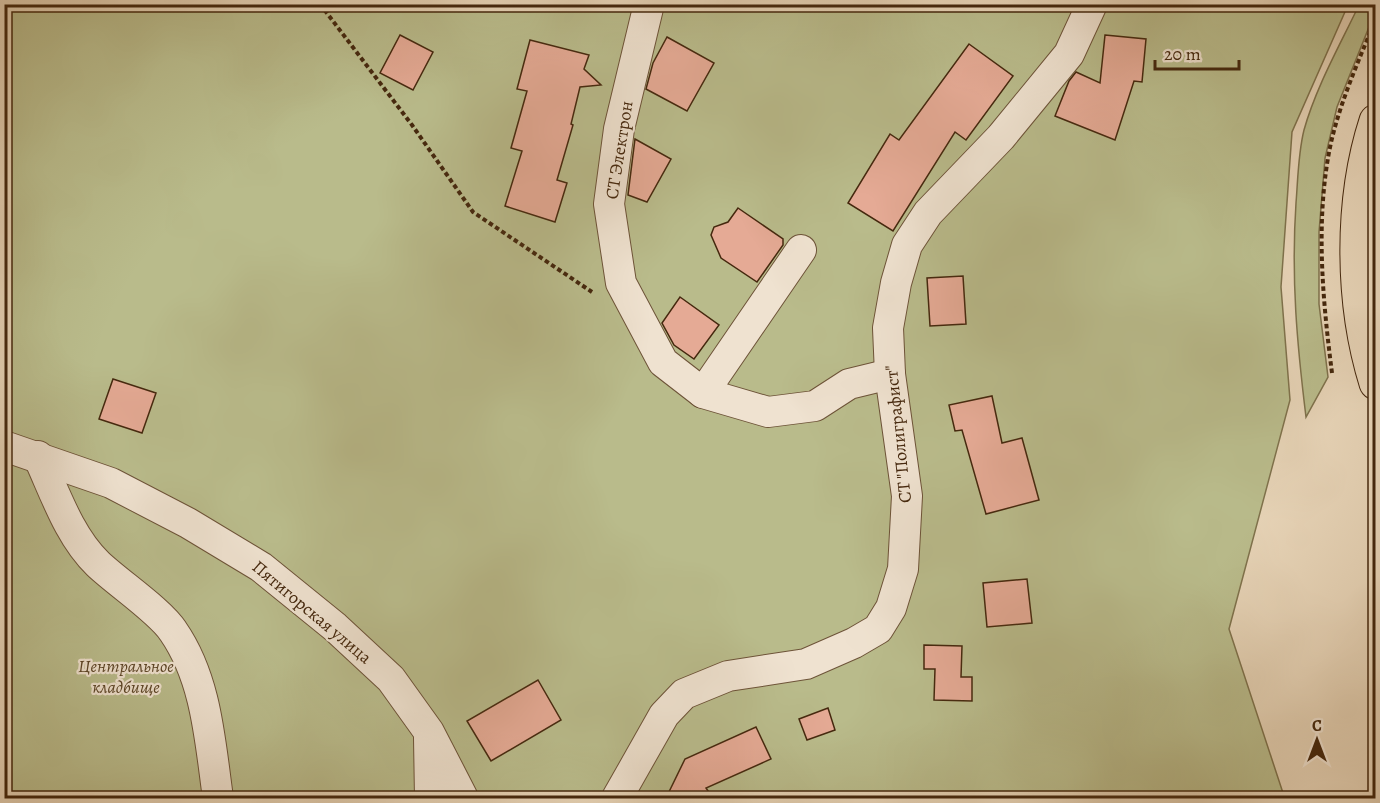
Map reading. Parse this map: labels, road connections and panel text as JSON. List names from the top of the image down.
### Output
{
  "streets": {
    "street": ["СТ Электрон", "СТ \"Полиграфист\"", "Пятигорская улица"]
  },
  "crossings": [
    ["СТ Электрон", "СТ \"Полиграфист\""]
  ],
  "parks": ["Центральное кладбище"],
  "scale_bar": "20 m",
  "north": "top"
}
